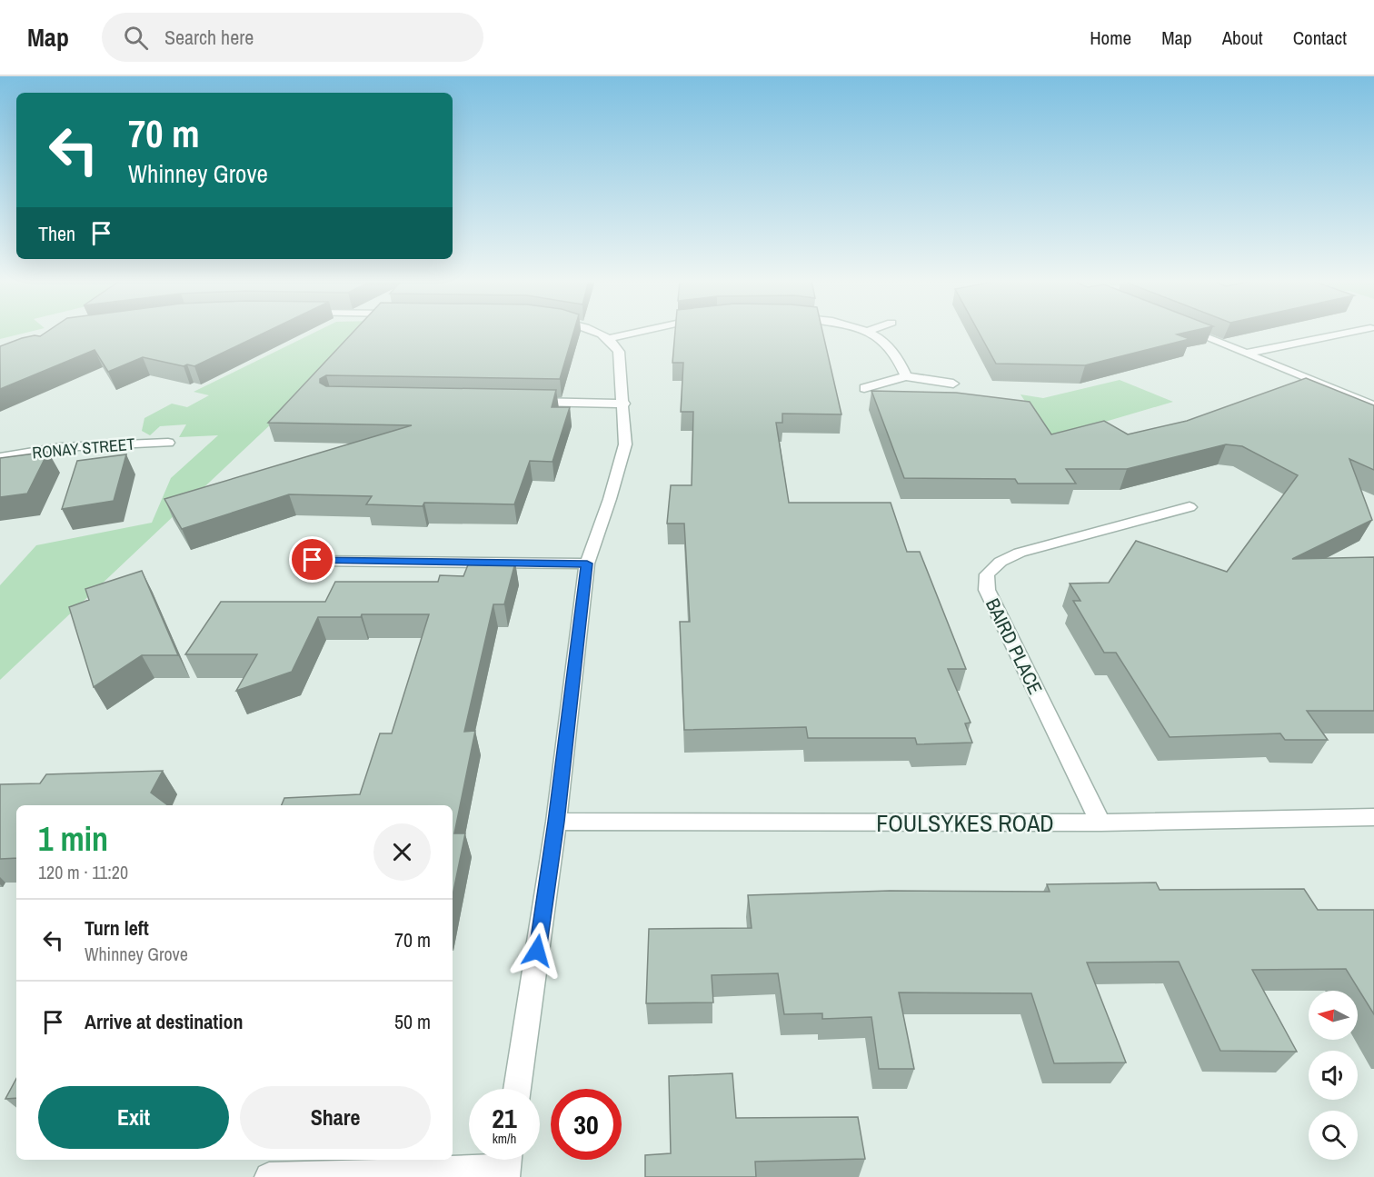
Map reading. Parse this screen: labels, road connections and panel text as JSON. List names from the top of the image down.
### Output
{
  "streets": {
    "street": ["RONAY STREET", "BAIRD PLACE", "FOULSYKES ROAD"]
  },
  "crossings": [
    ["BAIRD PLACE", "FOULSYKES ROAD"]
  ],
  "north": "left",
  "page": {
    "header": "Map",
    "search": "Search here",
    "nav": [
      "Home",
      "Map",
      "About",
      "Contact"
    ],
    "turn": ["70 m", "Whinney Grove"],
    "then": "Then",
    "heading": ["1 min", "120 m · 11:20"],
    "list": [
      {
        "name": "Turn left",
        "note": "Whinney Grove",
        "value": "70 m"
      },
      {
        "name": "Arrive at destination",
        "value": "50 m"
      }
    ],
    "buttons": ["Exit", "Share"],
    "speed": "21 km/h",
    "limit": "30"
  }
}
